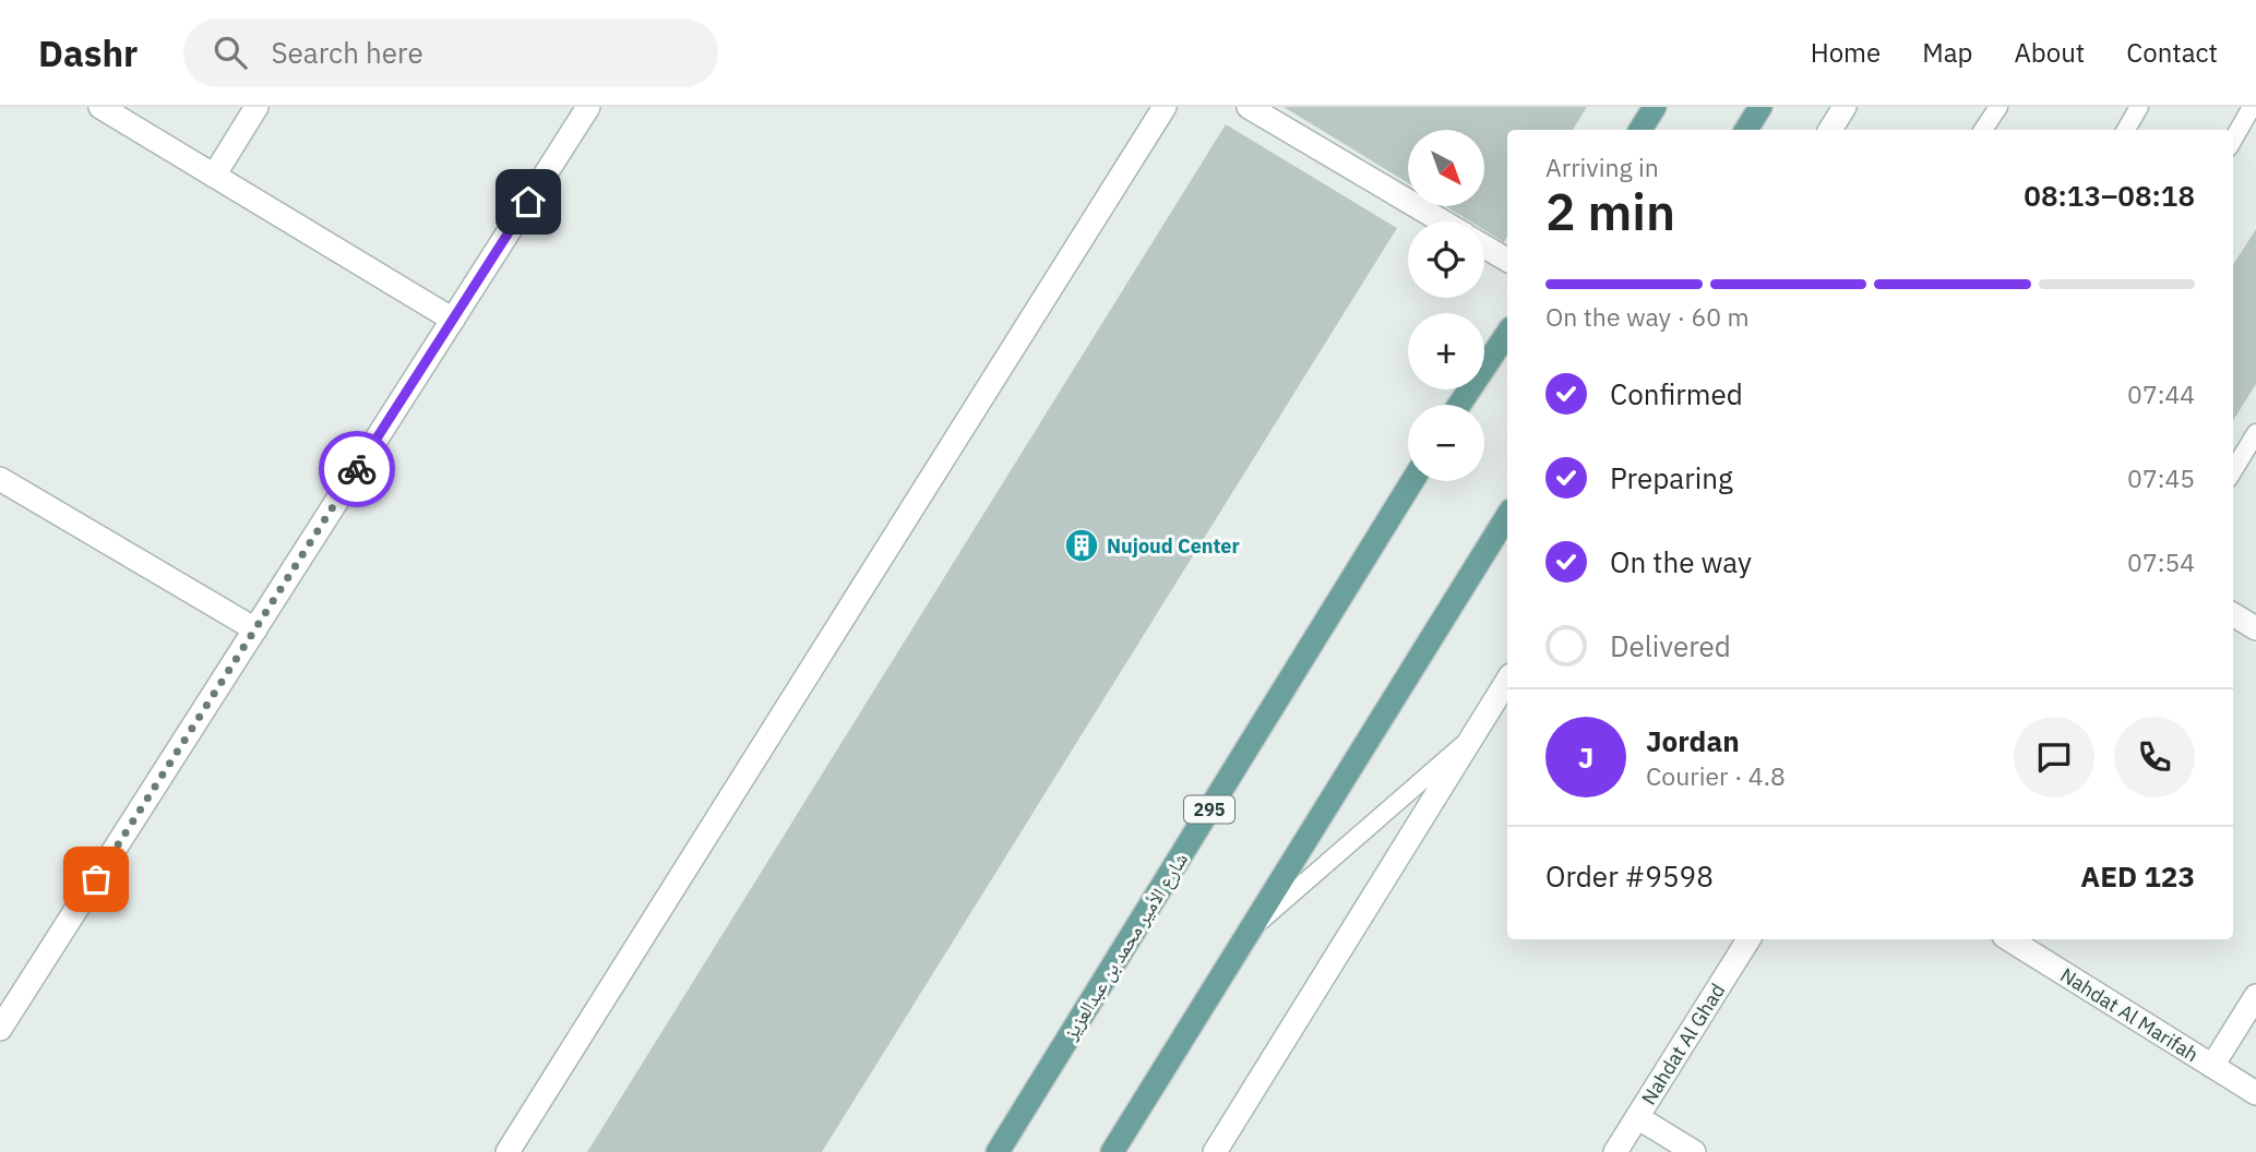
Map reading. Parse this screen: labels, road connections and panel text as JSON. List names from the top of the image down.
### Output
{
  "streets": {
    "main road": ["295", "شارع الأمير محمد بن عبدالعزيز"],
    "street": ["Nahdat Al Marifah", "Nahdat Al Ghad"]
  },
  "places": {
    "building": ["Nujoud Center"]
  },
  "north": "bottom right",
  "page": {
    "header": "Dashr",
    "search": "Search here",
    "nav": [
      "Home",
      "Map",
      "About",
      "Contact"
    ],
    "map_buttons": ["+", "−"],
    "heading": ["2 min", "Arriving in", "08:13–08:18"],
    "panel": [
      "Jordan",
      "Courier · 4.8",
      "Order #9598",
      "AED 123"
    ],
    "bar": "On the way · 60 m",
    "list": [
      ["Confirmed", "07:44"],
      ["Preparing", "07:45"],
      ["On the way", "07:54"],
      "Delivered"
    ],
    "round": "J"
  }
}
